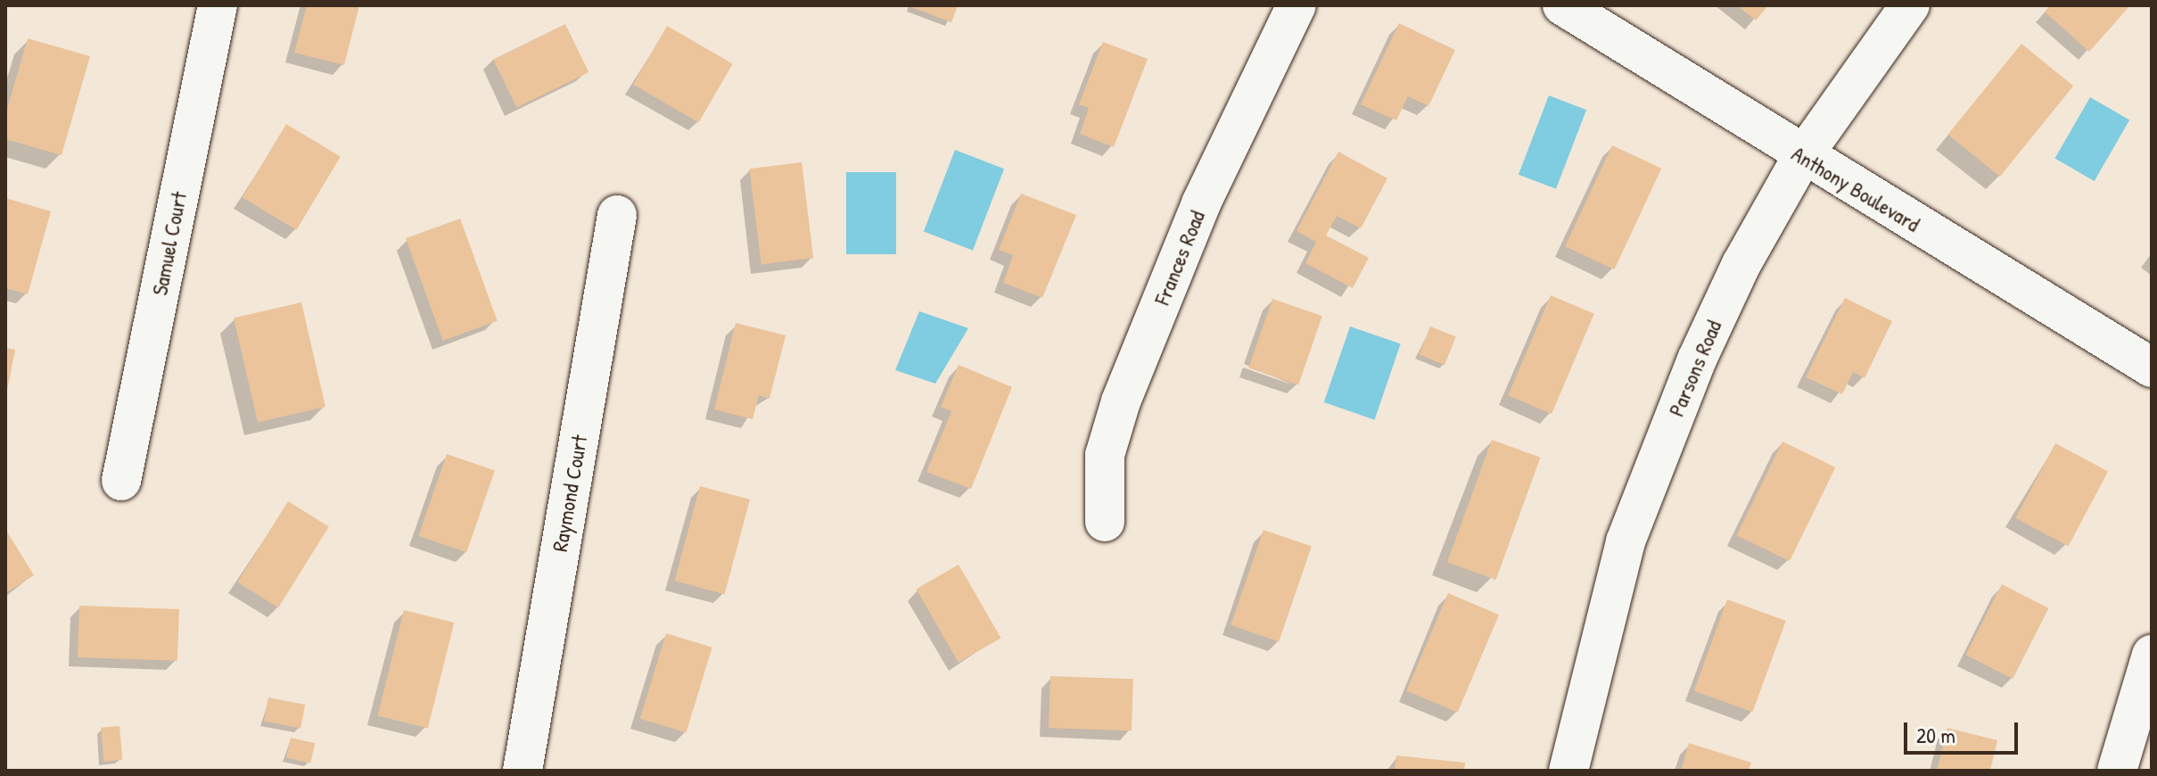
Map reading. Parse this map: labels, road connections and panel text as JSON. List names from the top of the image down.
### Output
{
  "streets": {
    "street": [
      "Anthony Boulevard",
      "Samuel Court",
      "Frances Road",
      "Parsons Road",
      "Raymond Court"
    ]
  },
  "crossings": [
    ["Anthony Boulevard", "Parsons Road"]
  ],
  "scale_bar": "20 m"
}
